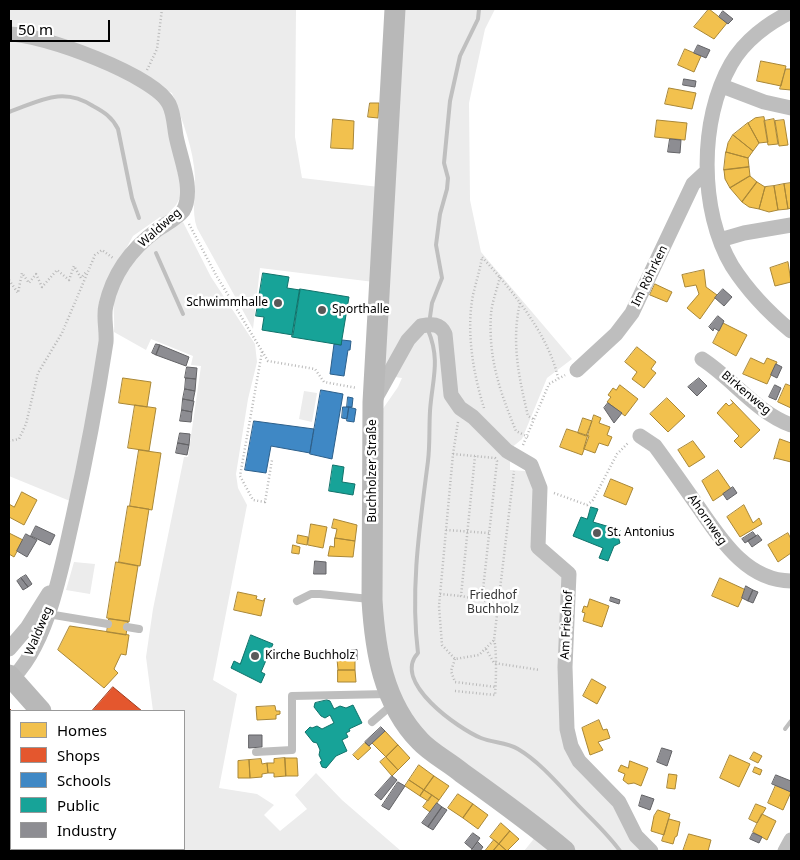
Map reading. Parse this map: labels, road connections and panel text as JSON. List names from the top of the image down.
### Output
{
  "streets": {
    "street": [
      "Waldweg",
      "Im Röhrken",
      "Birkenweg",
      "Buchholzer Straße",
      "Ahornweg",
      "Am Friedhof"
    ]
  },
  "crossings": [
    ["Buchholzer Straße", "Am Friedhof"]
  ],
  "parks": ["Friedhof Buchholz"],
  "places": [
    "Schwimmhalle",
    "Sporthalle",
    "St. Antonius",
    "Kirche Buchholz"
  ],
  "legend": [
    "Homes",
    "Shops",
    "Schools",
    "Public",
    "Industry"
  ],
  "scale_bar": "50 m"
}
